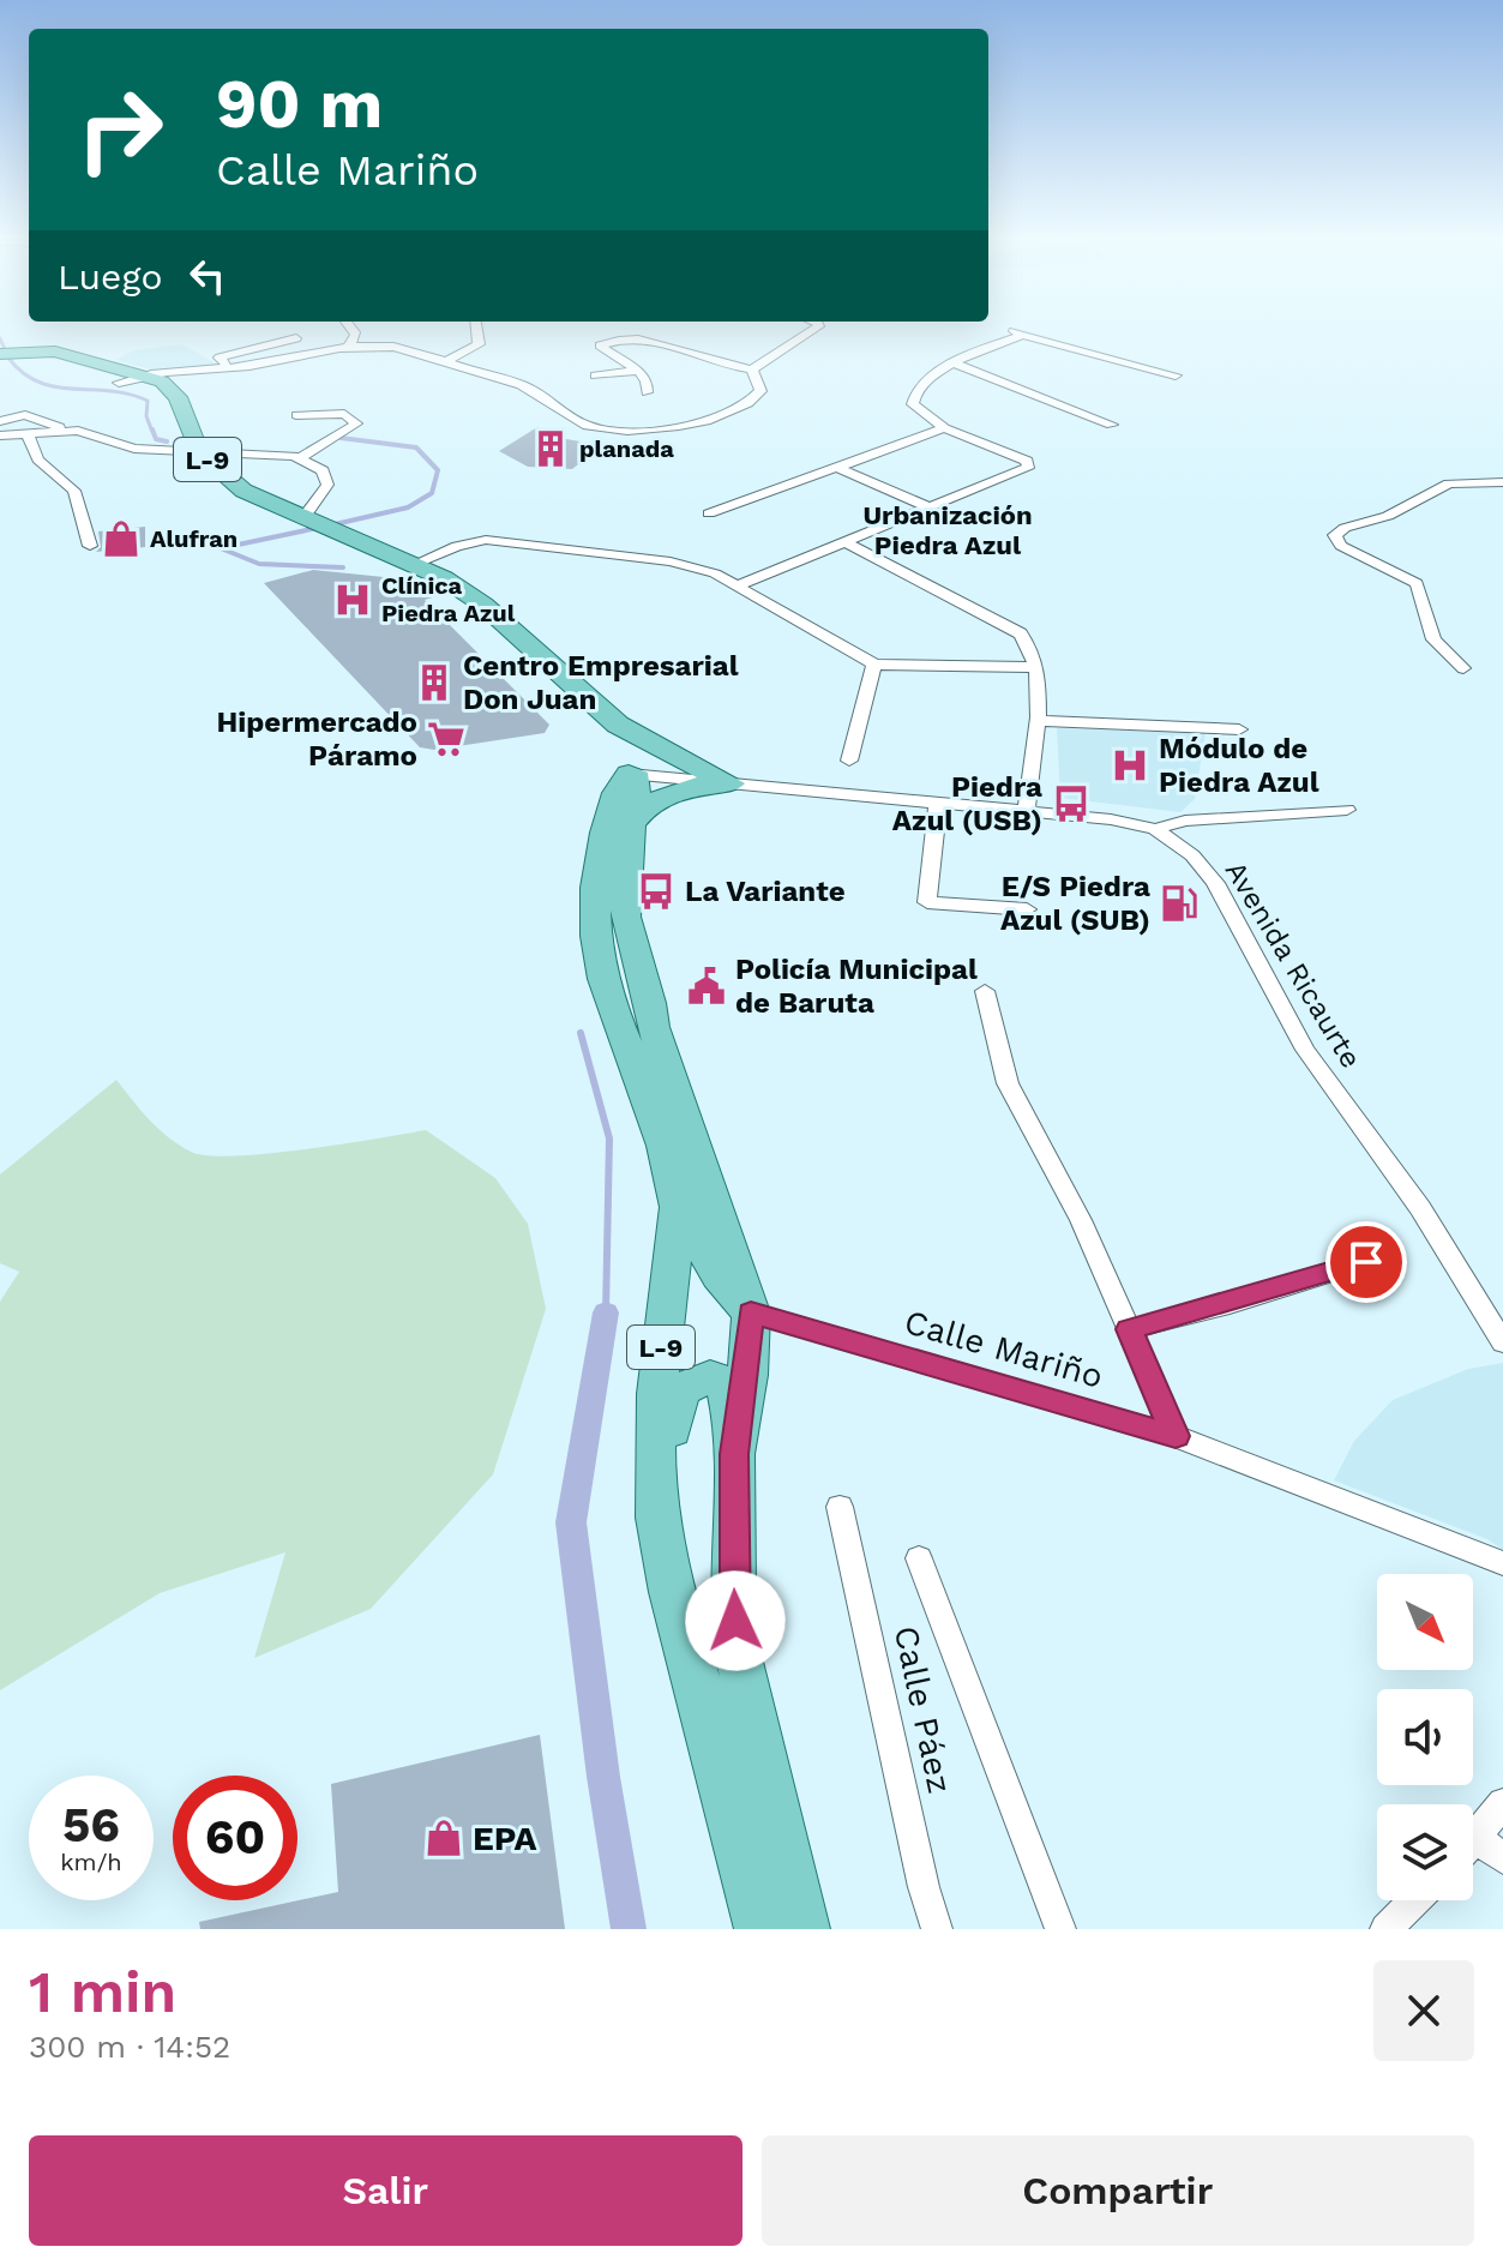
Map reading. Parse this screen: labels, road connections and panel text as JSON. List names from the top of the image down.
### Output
{
  "streets": {
    "main road": ["L-9"],
    "street": ["Avenida Ricaurte", "Calle Mariño", "Calle Páez"]
  },
  "crossings": [
    ["L-9", "Avenida Ricaurte"],
    ["L-9", "Calle Mariño"]
  ],
  "districts": ["Urbanización Piedra Azul"],
  "places": {
    "building": ["planada", "Centro Empresarial Don Juan"],
    "shop": ["Alufran", "EPA"],
    "hospital": ["Clínica Piedra Azul", "Módulo de Piedra Azul"],
    "supermarket": ["Hipermercado Páramo"],
    "bus stop": ["Piedra Azul (USB)", "La Variante"],
    "fuel station": ["E/S Piedra Azul (SUB)"],
    "public building": ["Policía Municipal de Baruta"]
  },
  "north": "bottom right",
  "page": {
    "turn": ["90 m", "Calle Mariño"],
    "then": "Luego",
    "speed": "56 km/h",
    "limit": "60",
    "heading": ["1 min", "300 m · 14:52"],
    "buttons": ["Salir", "Compartir"]
  }
}
